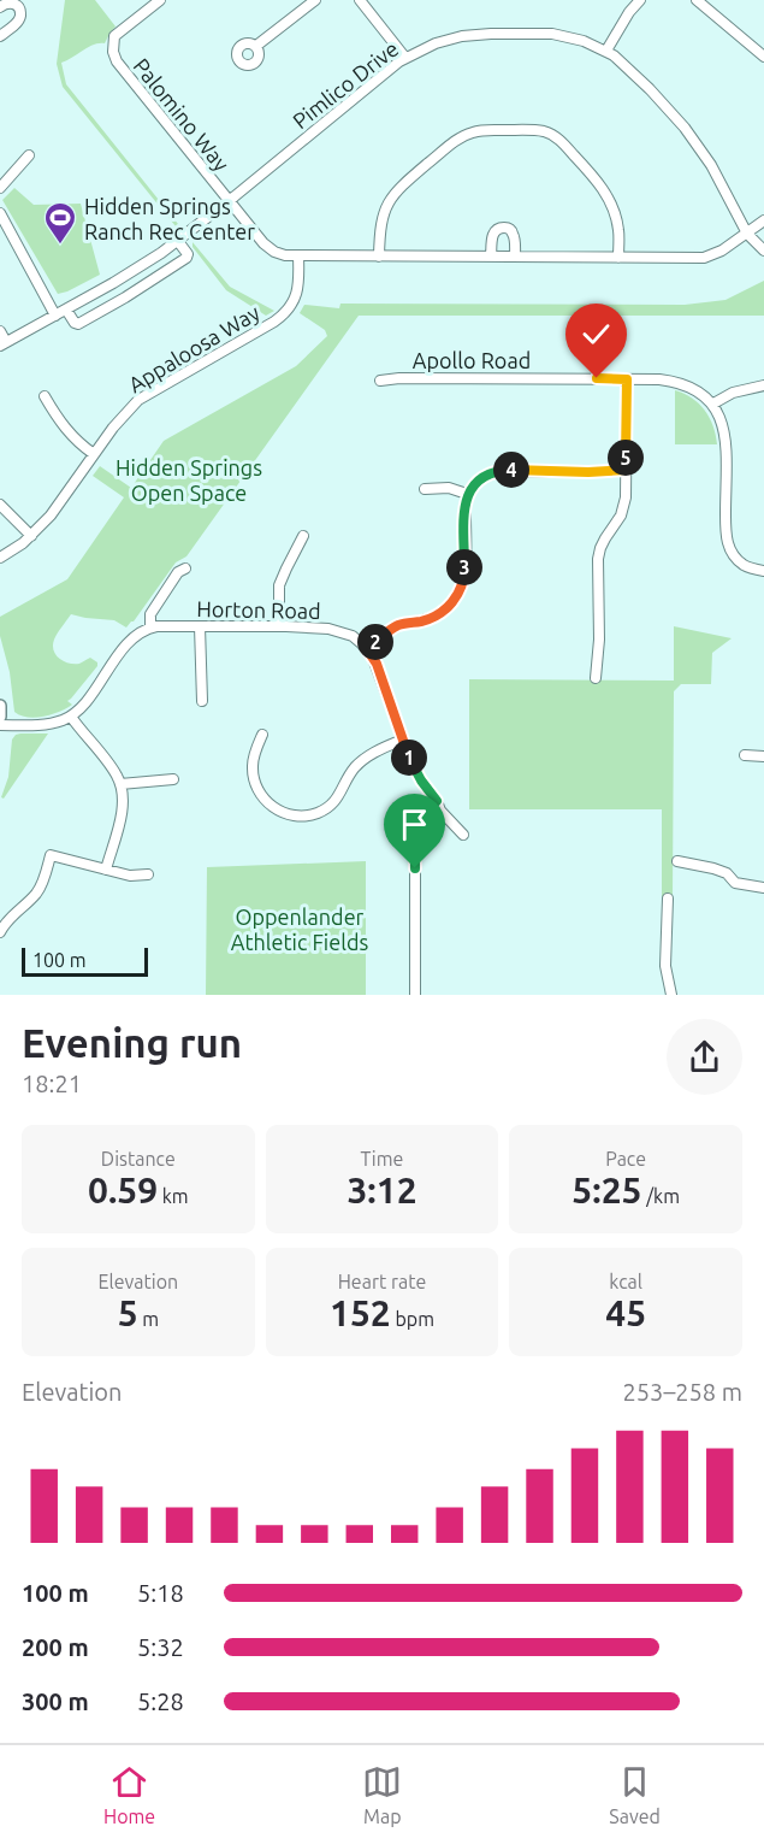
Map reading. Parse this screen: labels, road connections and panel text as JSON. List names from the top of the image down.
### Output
{
  "streets": {
    "street": [
      "Pimlico Drive",
      "Palomino Way",
      "Appaloosa Way",
      "Apollo Road",
      "Horton Road"
    ]
  },
  "crossings": [
    ["Pimlico Drive", "Palomino Way"],
    ["Palomino Way", "Appaloosa Way"]
  ],
  "parks": ["Hidden Springs Open Space", "Oppenlander Athletic Fields"],
  "places": {
    "sports": ["Hidden Springs Ranch Rec Center"]
  },
  "scale_bar": "100 m",
  "page": {
    "pins": [
      "5",
      "4",
      "3",
      "2",
      "1"
    ],
    "scale": "100 m",
    "heading": ["Evening run", "18:21"],
    "stats": [
      ["Distance", "0.59 km"],
      ["Time", "3:12"],
      ["Pace", "5:25 /km"],
      ["Elevation", "5 m"],
      ["Heart rate", "152 bpm"],
      ["kcal", "45"]
    ],
    "chart": ["Elevation", "253–258 m"],
    "list": [
      {
        "name": "100 m",
        "note": "5:18"
      },
      {
        "name": "200 m",
        "note": "5:32"
      },
      {
        "name": "300 m",
        "note": "5:28"
      }
    ],
    "tabs": ["Home", "Map", "Saved"]
  }
}
